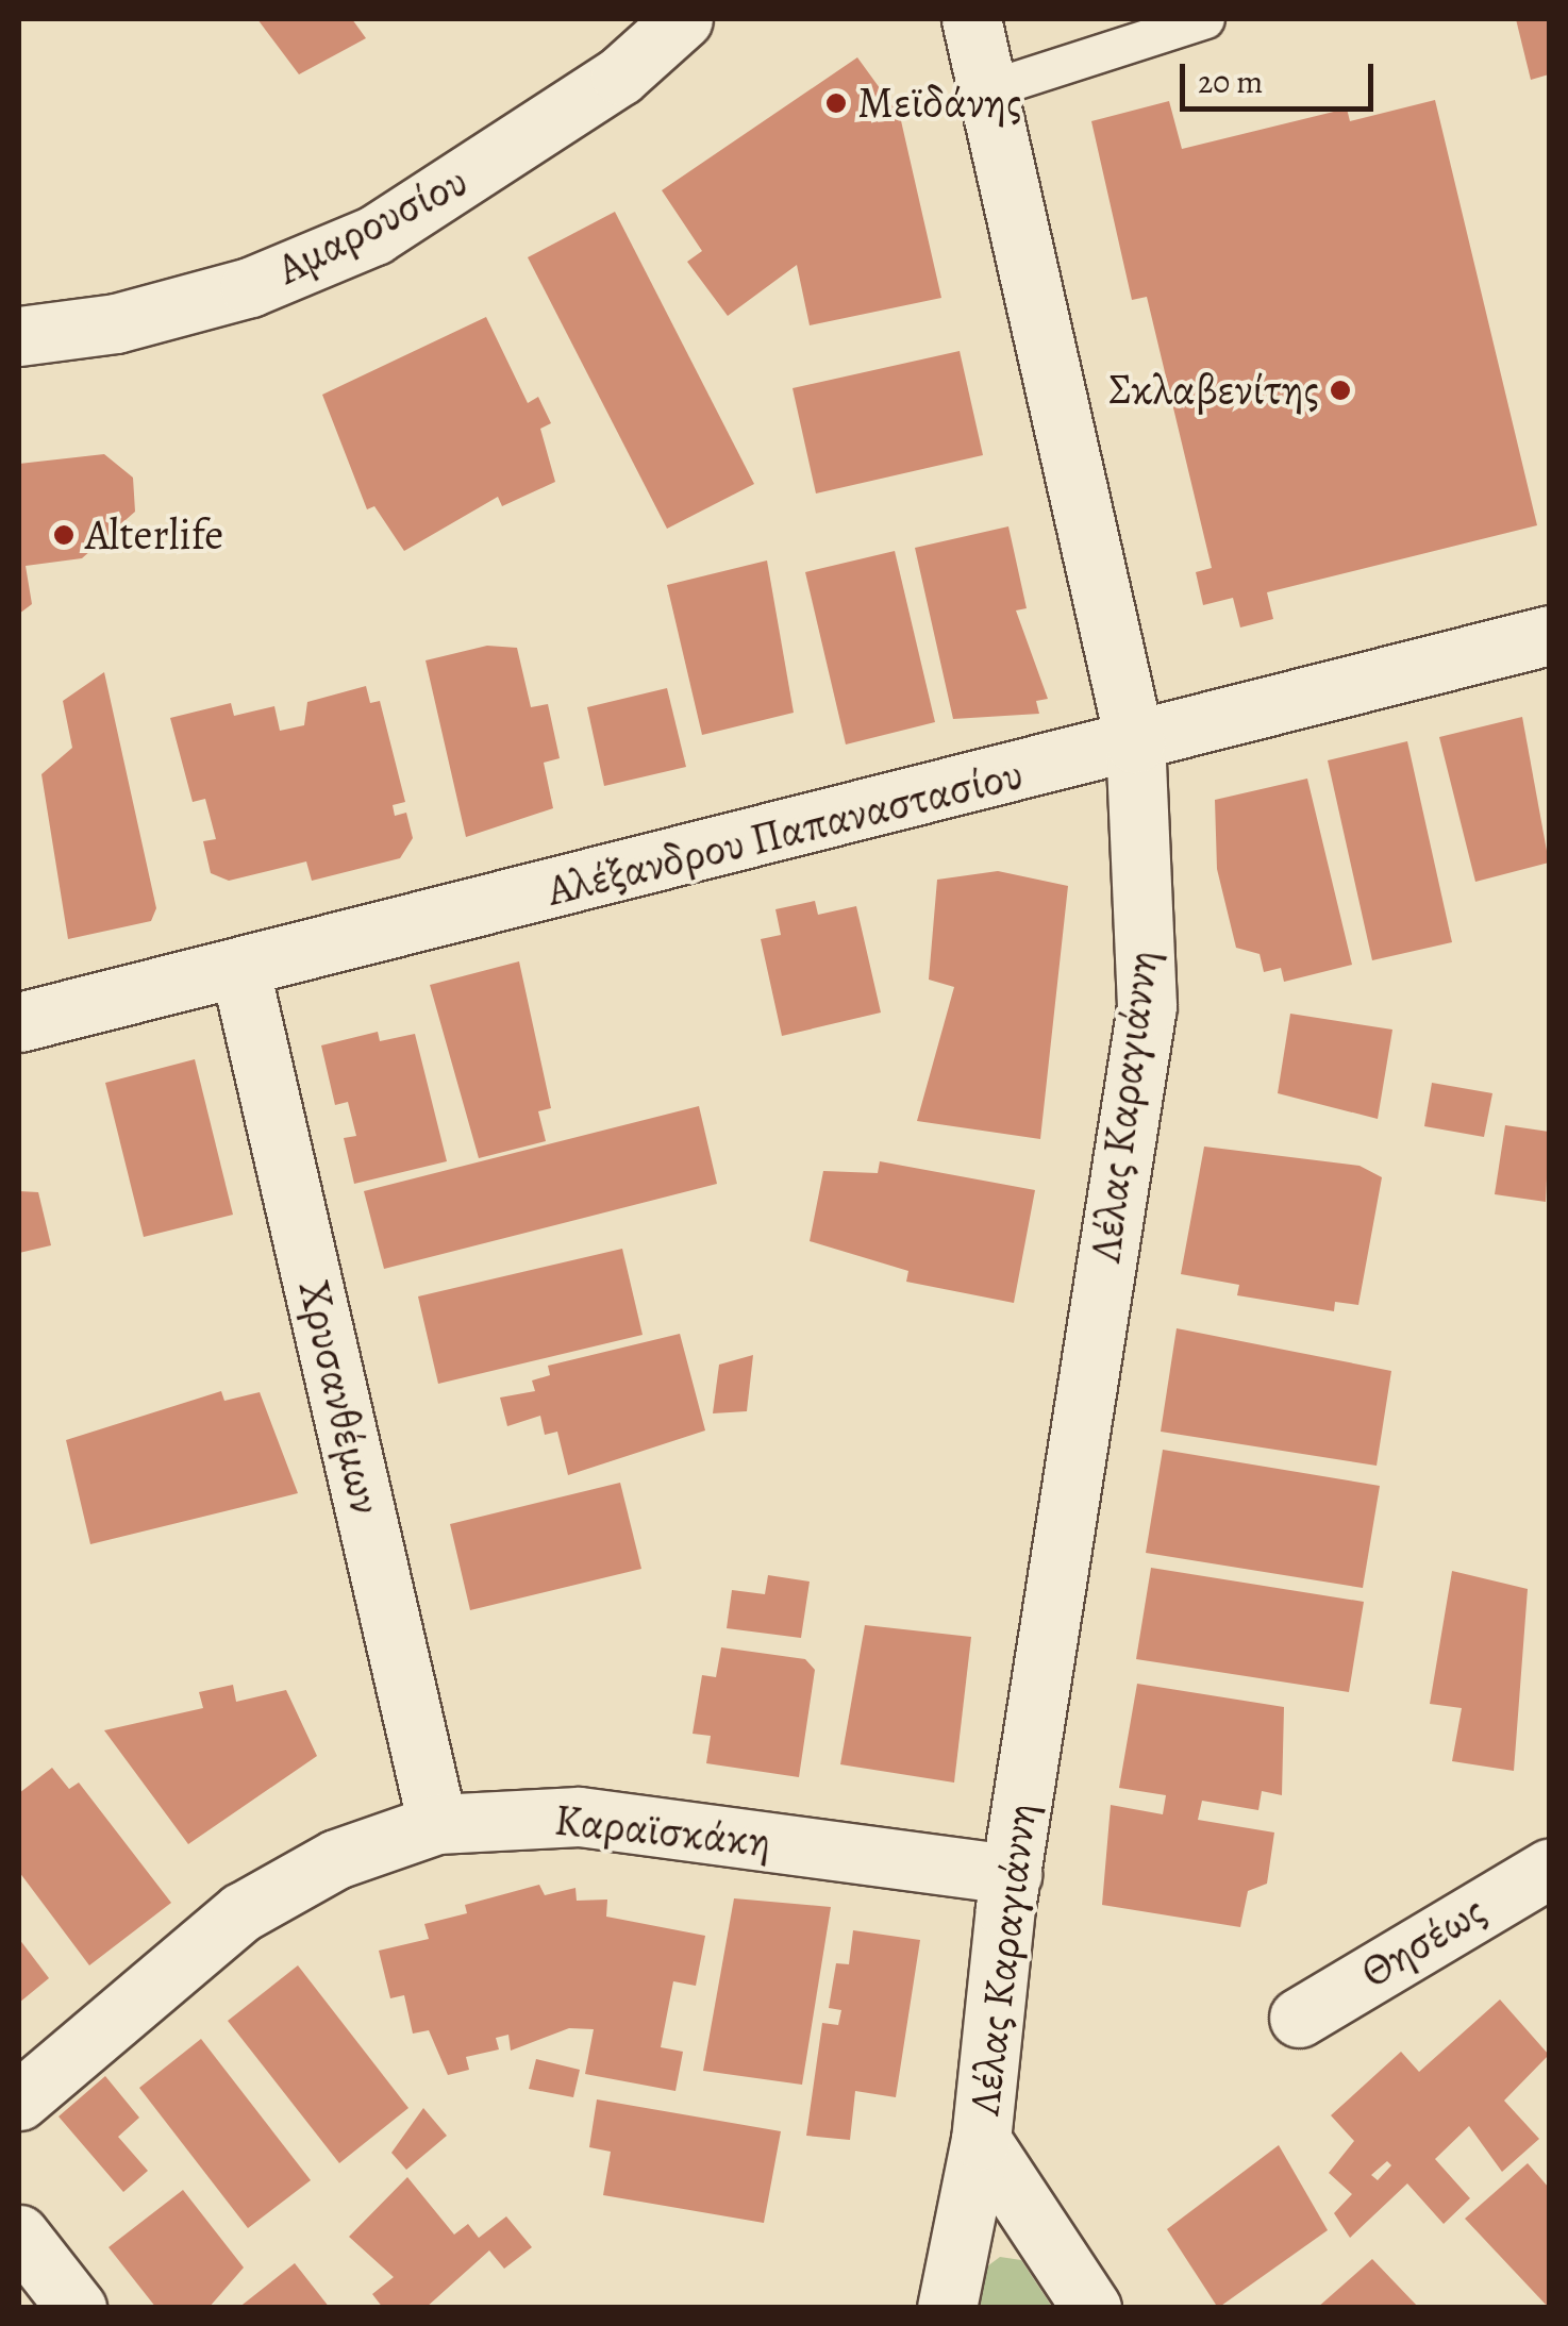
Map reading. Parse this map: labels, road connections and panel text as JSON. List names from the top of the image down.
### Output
{
  "streets": {
    "street": [
      "Αμαρουσίου",
      "Αλέξανδρου Παπαναστασίου",
      "Λέλας Καραγιάννη",
      "Χρυσανθέμων",
      "Καραϊσκάκη",
      "Θησέως"
    ]
  },
  "crossings": [
    ["Αλέξανδρου Παπαναστασίου", "Λέλας Καραγιάννη"],
    ["Αλέξανδρου Παπαναστασίου", "Χρυσανθέμων"],
    ["Λέλας Καραγιάννη", "Καραϊσκάκη"],
    ["Χρυσανθέμων", "Καραϊσκάκη"]
  ],
  "places": ["Μεϊδάνης", "Σκλαβενίτης", "Alterlife"],
  "scale_bar": "20 m"
}
